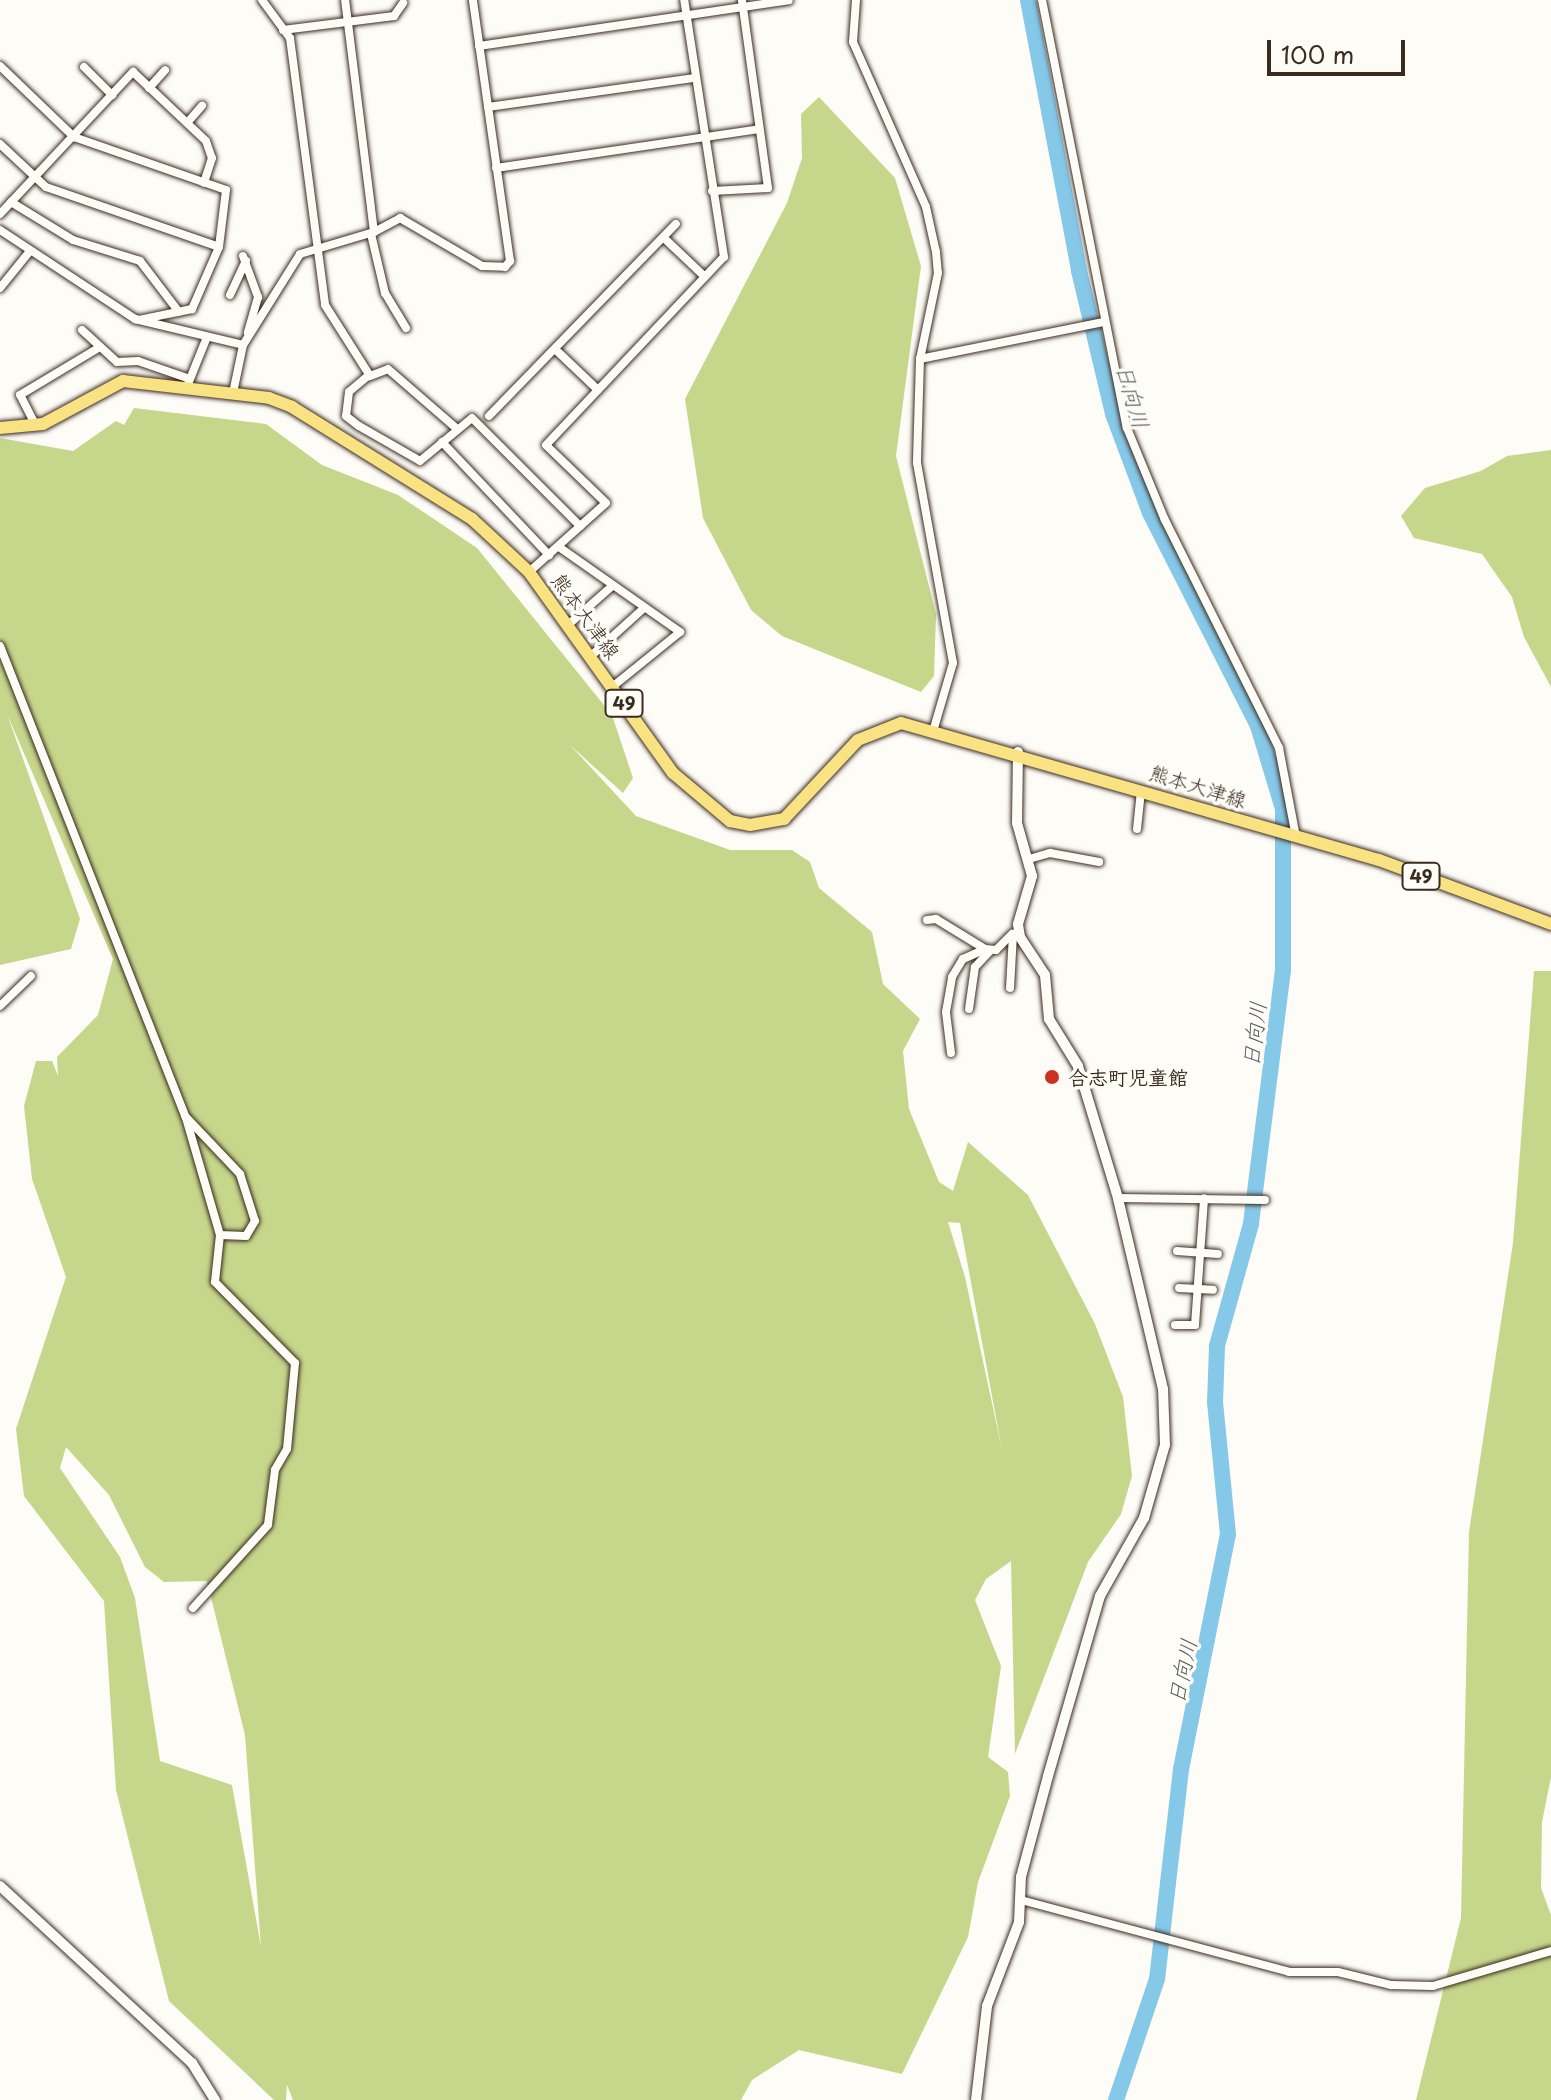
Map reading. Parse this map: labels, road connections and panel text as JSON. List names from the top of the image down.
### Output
{
  "streets": {
    "main road": ["熊本大津線", "49"]
  },
  "water": ["日向川"],
  "places": ["合志町児童館"],
  "scale_bar": "100 m"
}
